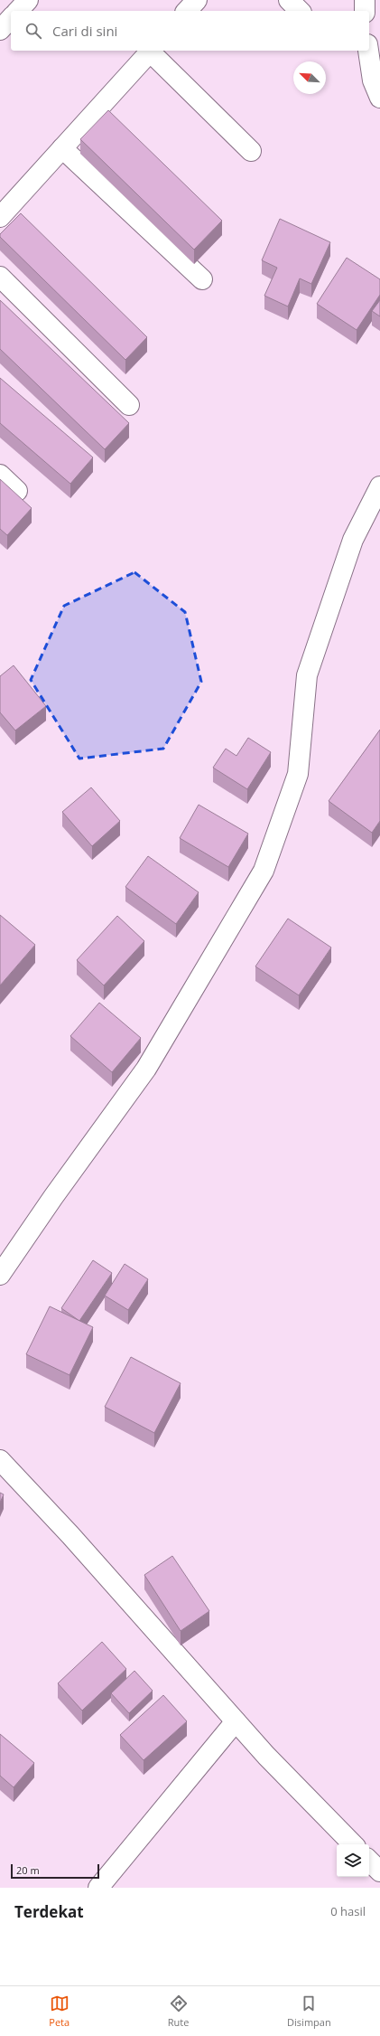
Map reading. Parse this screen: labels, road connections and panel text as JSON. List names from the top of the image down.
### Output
{
  "scale_bar": "20 m",
  "north": "top left",
  "page": {
    "search": "Cari di sini",
    "scale": "20 m",
    "heading": ["Terdekat", "0 hasil"],
    "nav": ["Peta", "Rute", "Disimpan"]
  }
}
